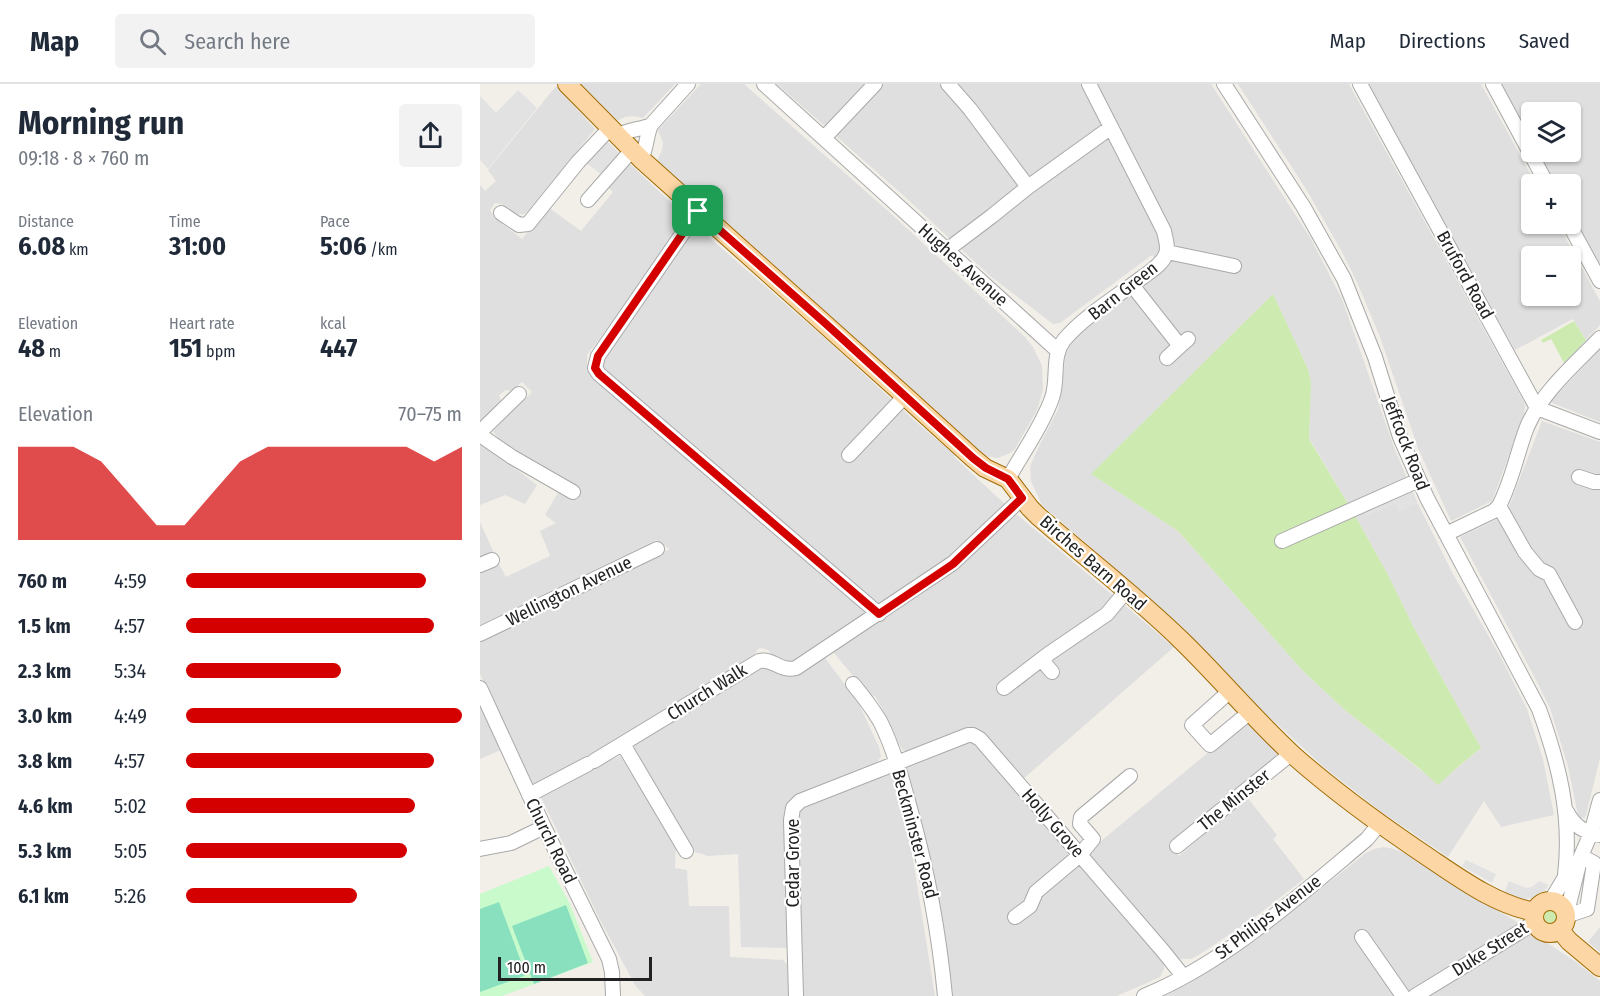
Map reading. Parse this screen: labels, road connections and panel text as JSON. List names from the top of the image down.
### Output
{
  "streets": {
    "main road": ["Birches Barn Road"],
    "street": [
      "Hughes Avenue",
      "Bruford Road",
      "Barn Green",
      "Jeffcock Road",
      "Wellington Avenue",
      "Church Walk",
      "The Minster",
      "Holly Grove",
      "Beckminster Road",
      "Church Road",
      "Cedar Grove",
      "St Philips Avenue",
      "Duke Street"
    ]
  },
  "crossings": [
    ["Hughes Avenue", "Barn Green"],
    ["Birches Barn Road", "Church Walk"],
    ["Birches Barn Road", "The Minster"],
    ["Birches Barn Road", "St Philips Avenue"],
    ["Birches Barn Road", "Duke Street"],
    ["Church Walk", "Church Road"],
    ["Holly Grove", "Beckminster Road"],
    ["Holly Grove", "Cedar Grove"],
    ["Holly Grove", "St Philips Avenue"],
    ["Beckminster Road", "Cedar Grove"]
  ],
  "scale_bar": "100 m",
  "page": {
    "header": "Map",
    "search": "Search here",
    "nav": ["Map", "Directions", "Saved"],
    "heading": ["Morning run", "09:18 · 8 × 760 m"],
    "map_buttons": ["+", "−"],
    "stats": [
      ["Distance", "6.08 km"],
      ["Time", "31:00"],
      ["Pace", "5:06 /km"],
      ["Elevation", "48 m"],
      ["Heart rate", "151 bpm"],
      ["kcal", "447"]
    ],
    "chart": ["Elevation", "70–75 m"],
    "list": [
      {
        "name": "760 m",
        "note": "4:59"
      },
      {
        "name": "1.5 km",
        "note": "4:57"
      },
      {
        "name": "2.3 km",
        "note": "5:34"
      },
      {
        "name": "3.0 km",
        "note": "4:49"
      },
      {
        "name": "3.8 km",
        "note": "4:57"
      },
      {
        "name": "4.6 km",
        "note": "5:02"
      },
      {
        "name": "5.3 km",
        "note": "5:05"
      },
      {
        "name": "6.1 km",
        "note": "5:26"
      }
    ],
    "scale": "100 m"
  }
}
